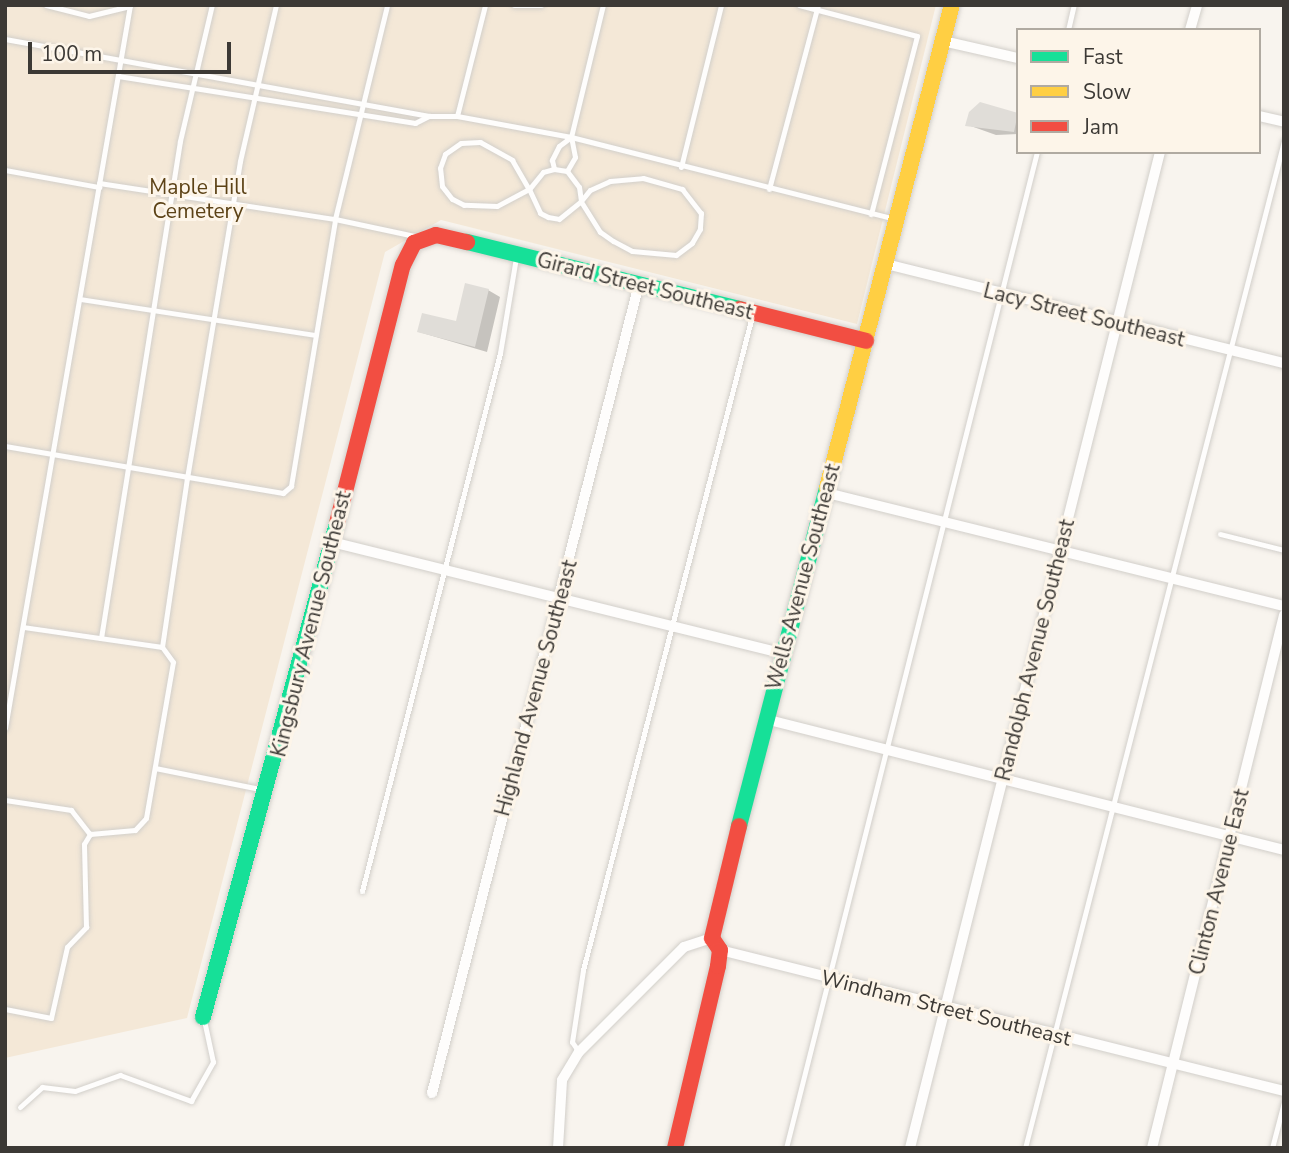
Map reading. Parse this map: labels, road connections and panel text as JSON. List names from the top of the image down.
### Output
{
  "streets": {
    "street": [
      "Girard Street Southeast",
      "Lacy Street Southeast",
      "Wells Avenue Southeast",
      "Kingsbury Avenue Southeast",
      "Randolph Avenue Southeast",
      "Highland Avenue Southeast",
      "Clinton Avenue East",
      "Windham Street Southeast"
    ]
  },
  "crossings": [
    ["Girard Street Southeast", "Wells Avenue Southeast"],
    ["Girard Street Southeast", "Kingsbury Avenue Southeast"],
    ["Girard Street Southeast", "Highland Avenue Southeast"],
    ["Lacy Street Southeast", "Wells Avenue Southeast"],
    ["Lacy Street Southeast", "Randolph Avenue Southeast"],
    ["Wells Avenue Southeast", "Windham Street Southeast"],
    ["Randolph Avenue Southeast", "Windham Street Southeast"],
    ["Clinton Avenue East", "Windham Street Southeast"]
  ],
  "parks": ["Maple Hill Cemetery"],
  "legend": ["Fast", "Slow", "Jam"],
  "scale_bar": "100 m"
}
